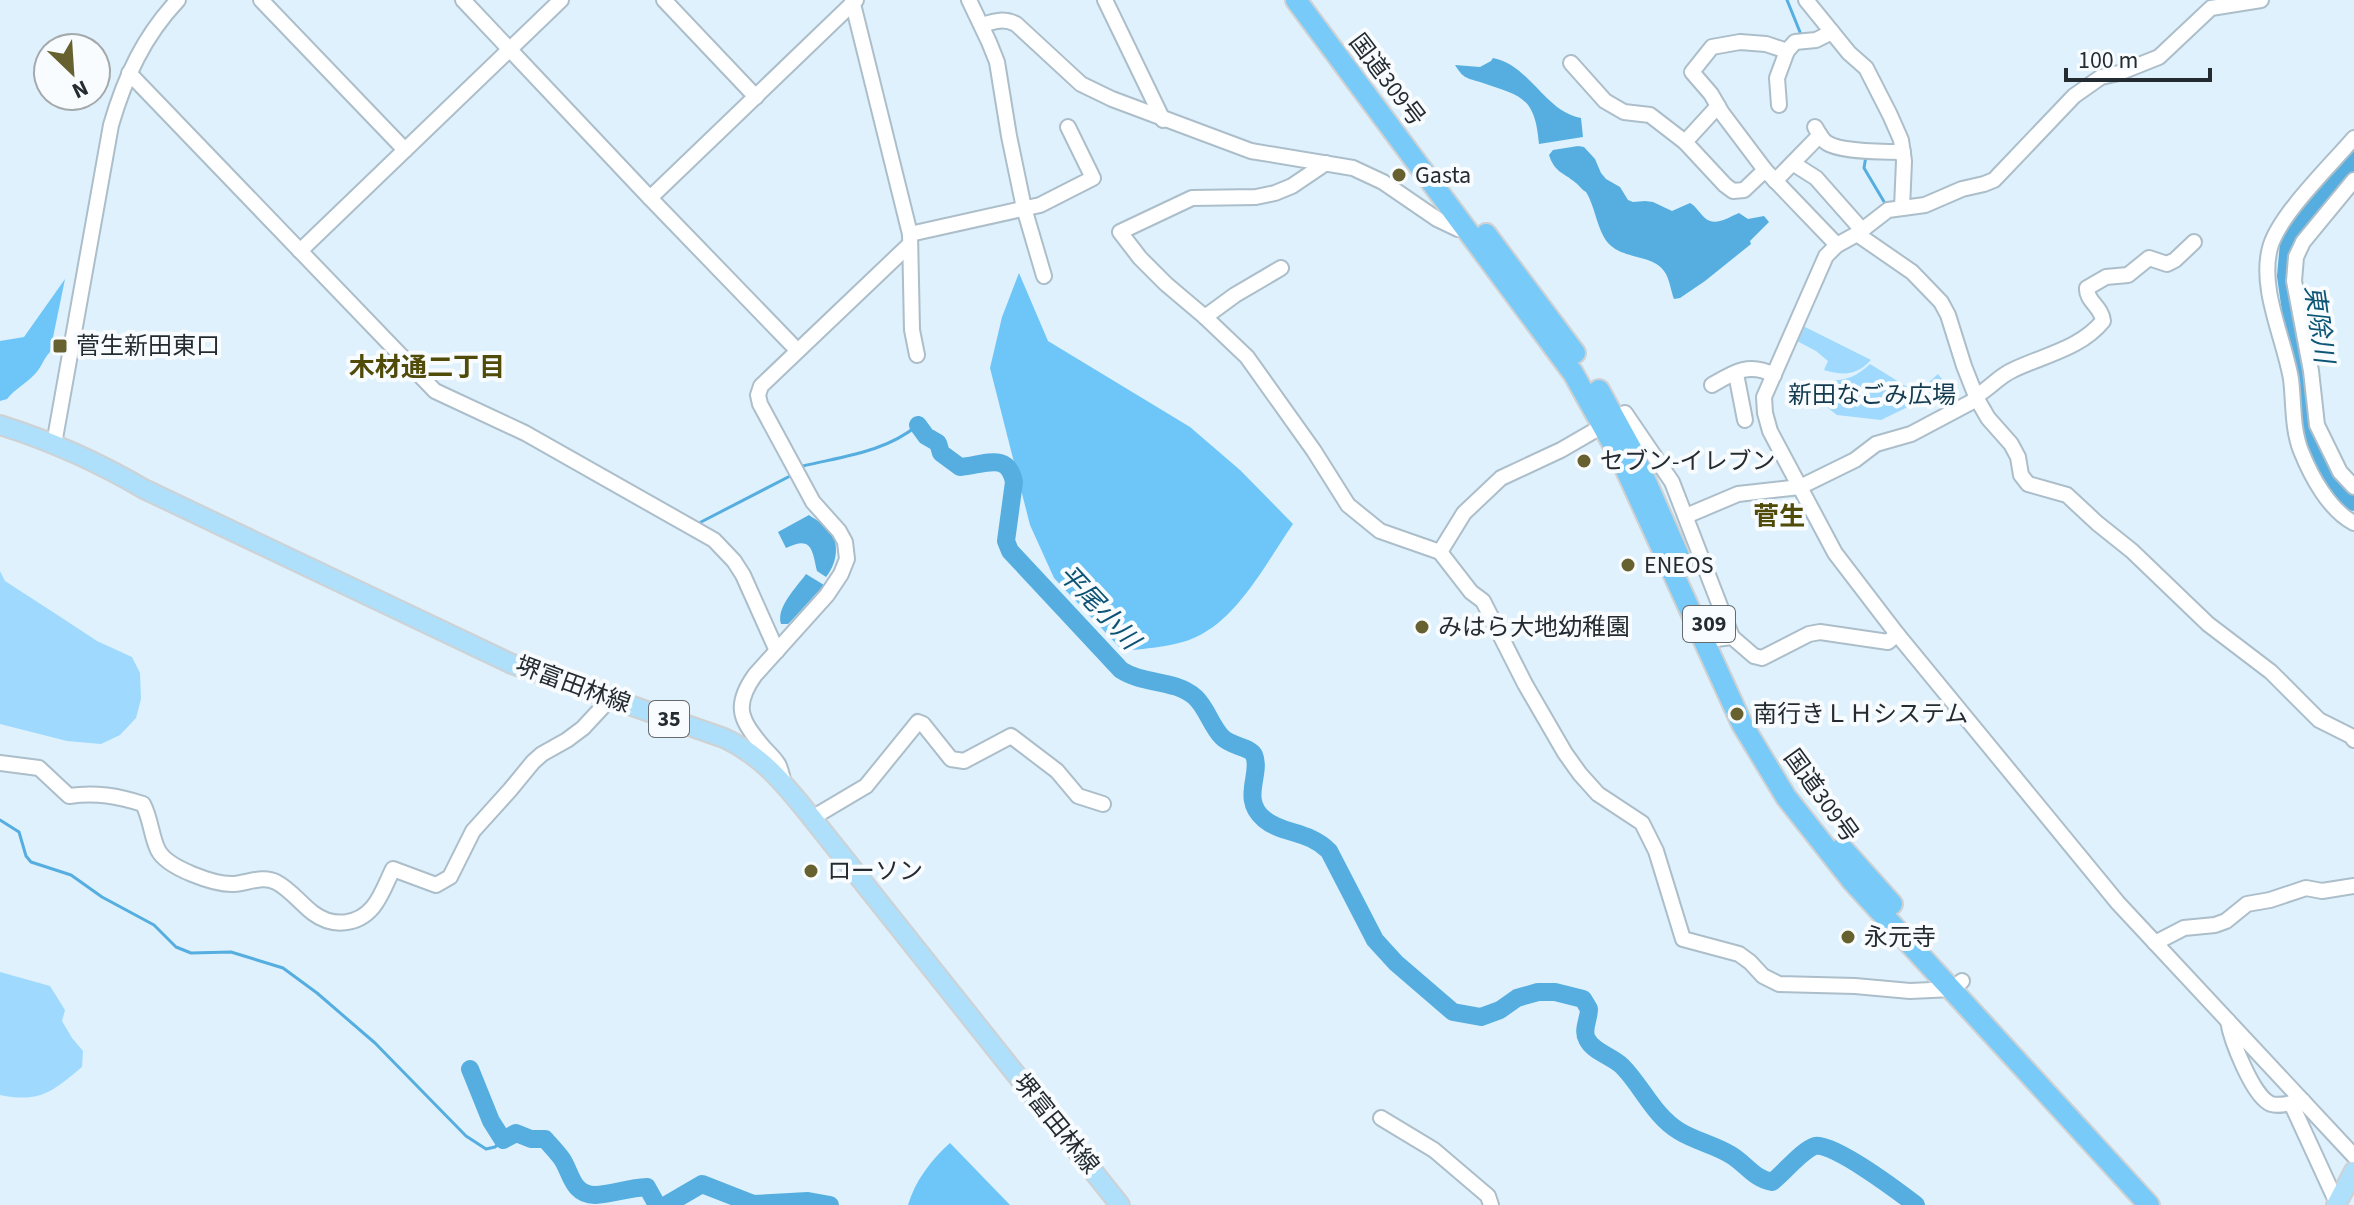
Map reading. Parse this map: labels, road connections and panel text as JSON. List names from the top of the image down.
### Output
{
  "streets": {
    "highway": ["国道309号", "309"],
    "main road": ["堺富田林線", "35"]
  },
  "districts": ["木材通二丁目", "菅生"],
  "water": ["東除川", "平尾小川"],
  "parks": ["新田なごみ広場"],
  "places": {
    "other": [
      "Gasta",
      "セブン-イレブン",
      "ENEOS",
      "みはら大地幼稚園",
      "南行きＬＨシステム",
      "ローソン",
      "永元寺"
    ],
    "transit": ["菅生新田東口"]
  },
  "scale_bar": "100 m",
  "north": "bottom right"
}
